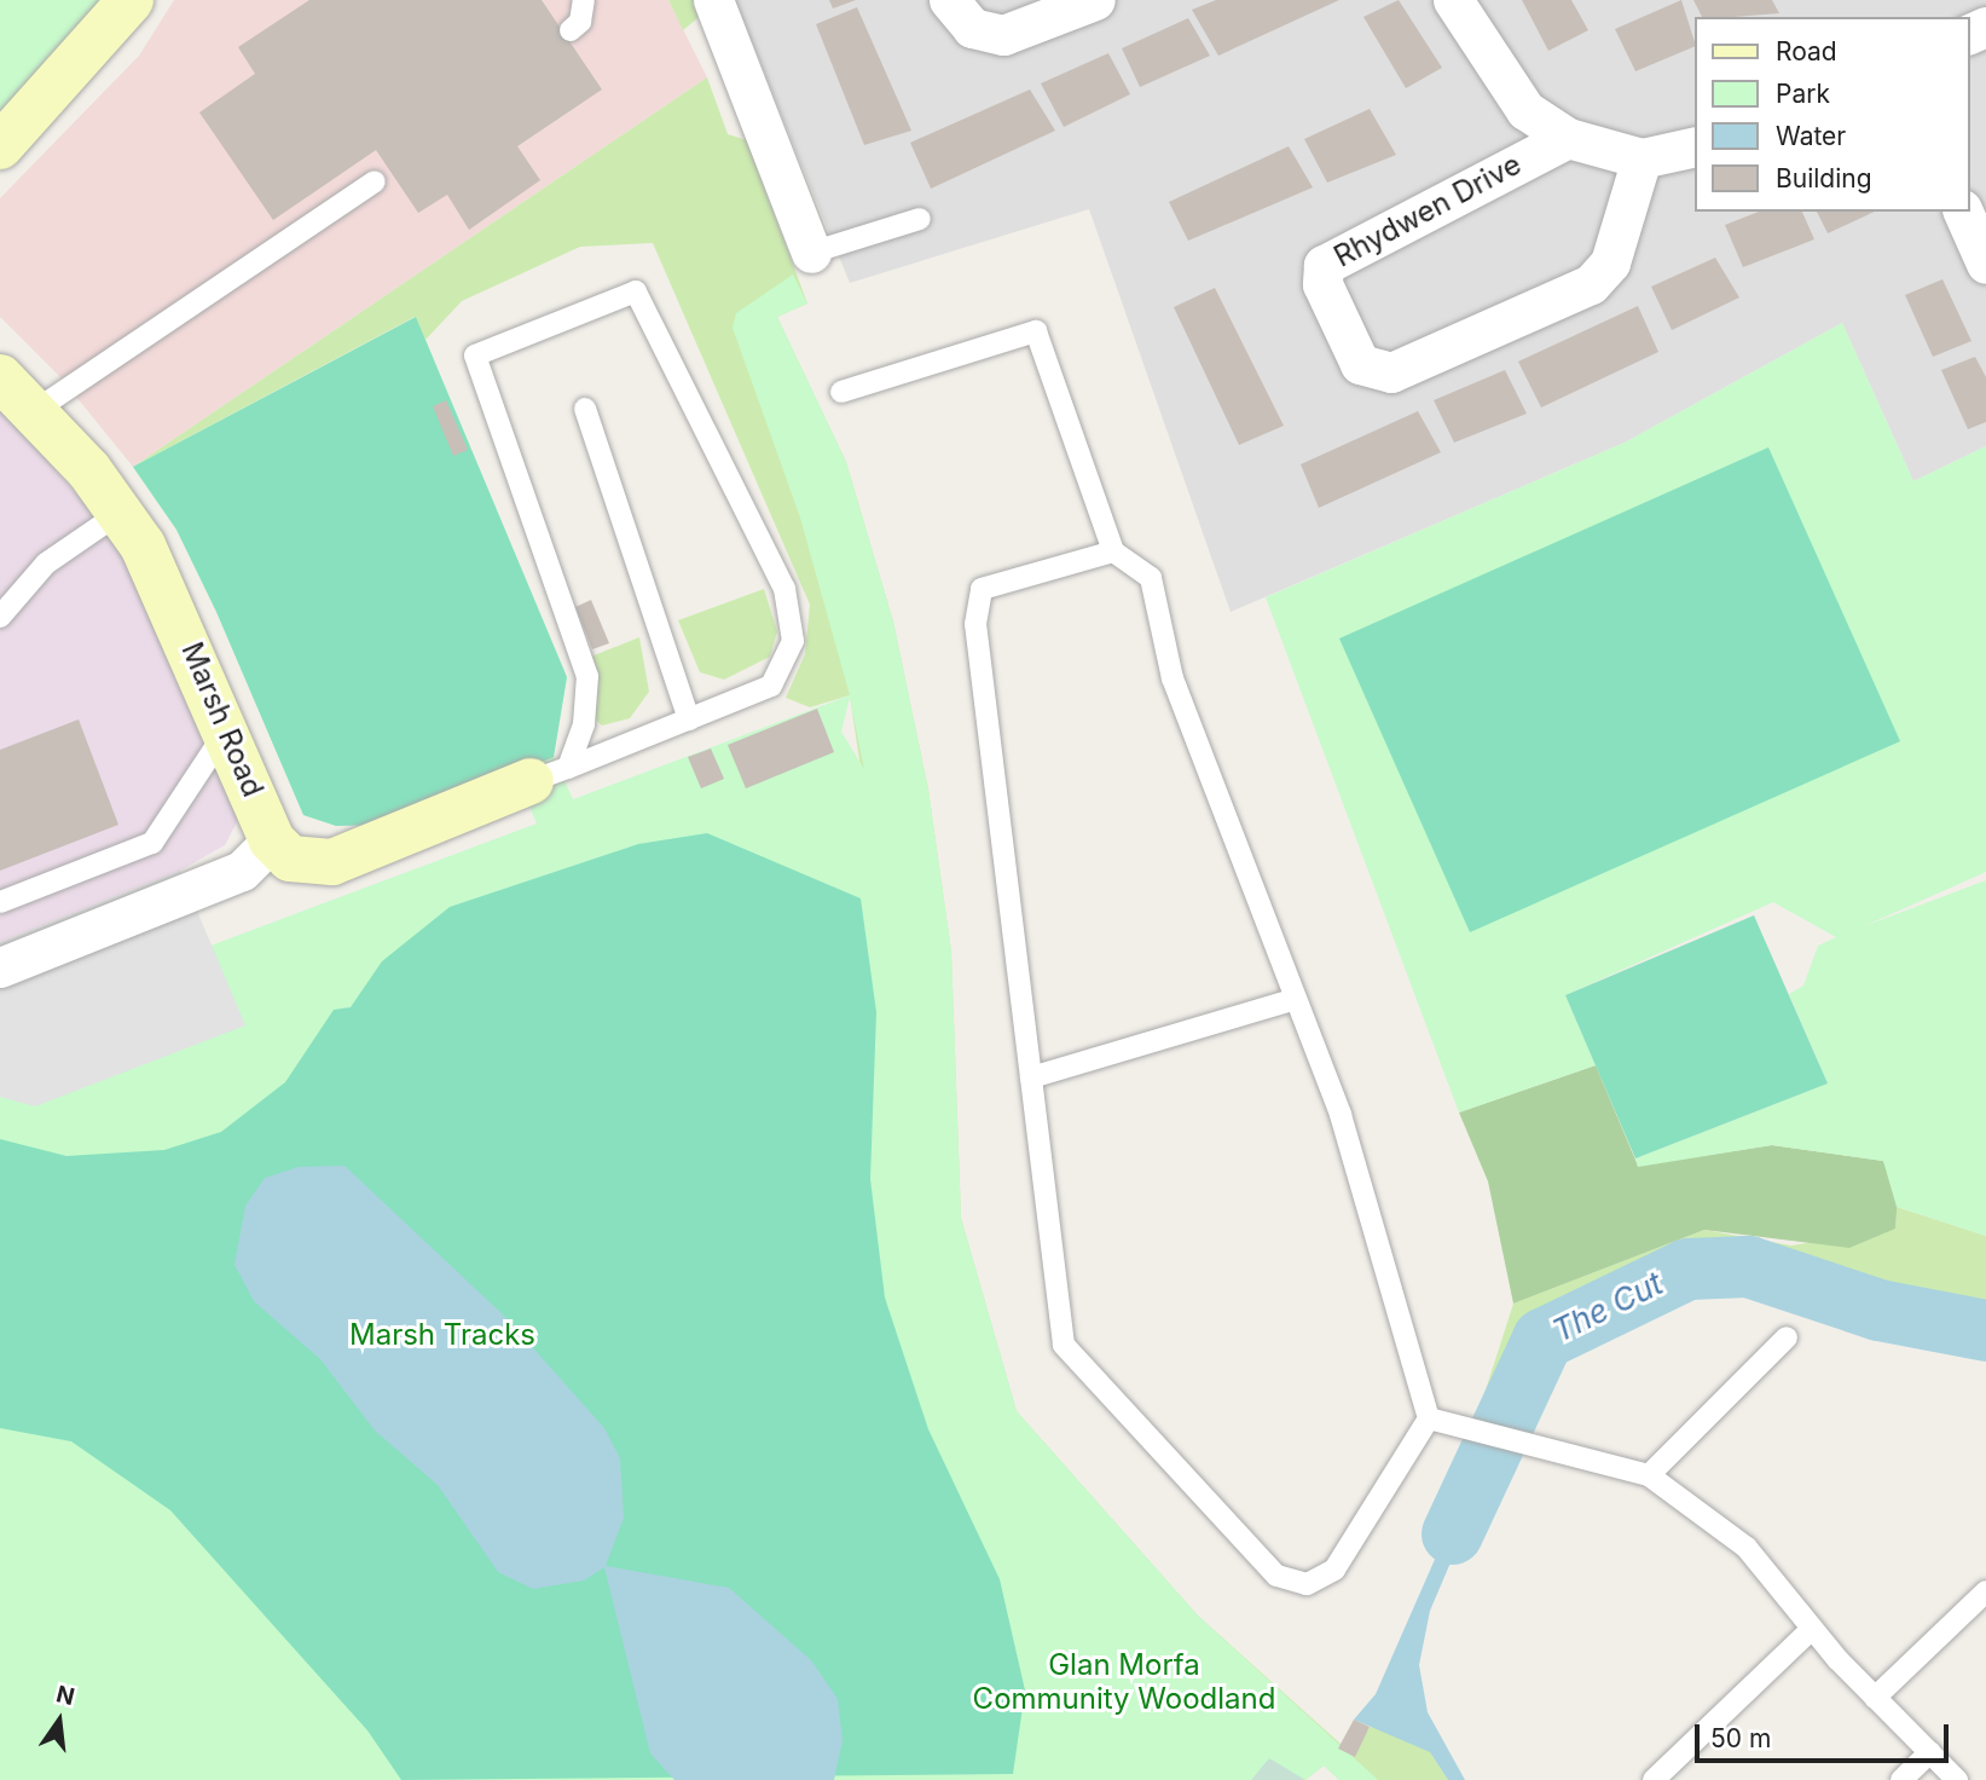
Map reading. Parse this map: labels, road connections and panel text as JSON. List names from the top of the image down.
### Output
{
  "streets": {
    "street": ["Rhydwen Drive", "Marsh Road"]
  },
  "water": ["The Cut"],
  "parks": ["Marsh Tracks", "Glan Morfa Community Woodland"],
  "legend": [
    "Road",
    "Park",
    "Water",
    "Building"
  ],
  "scale_bar": "50 m",
  "north": "top"
}
